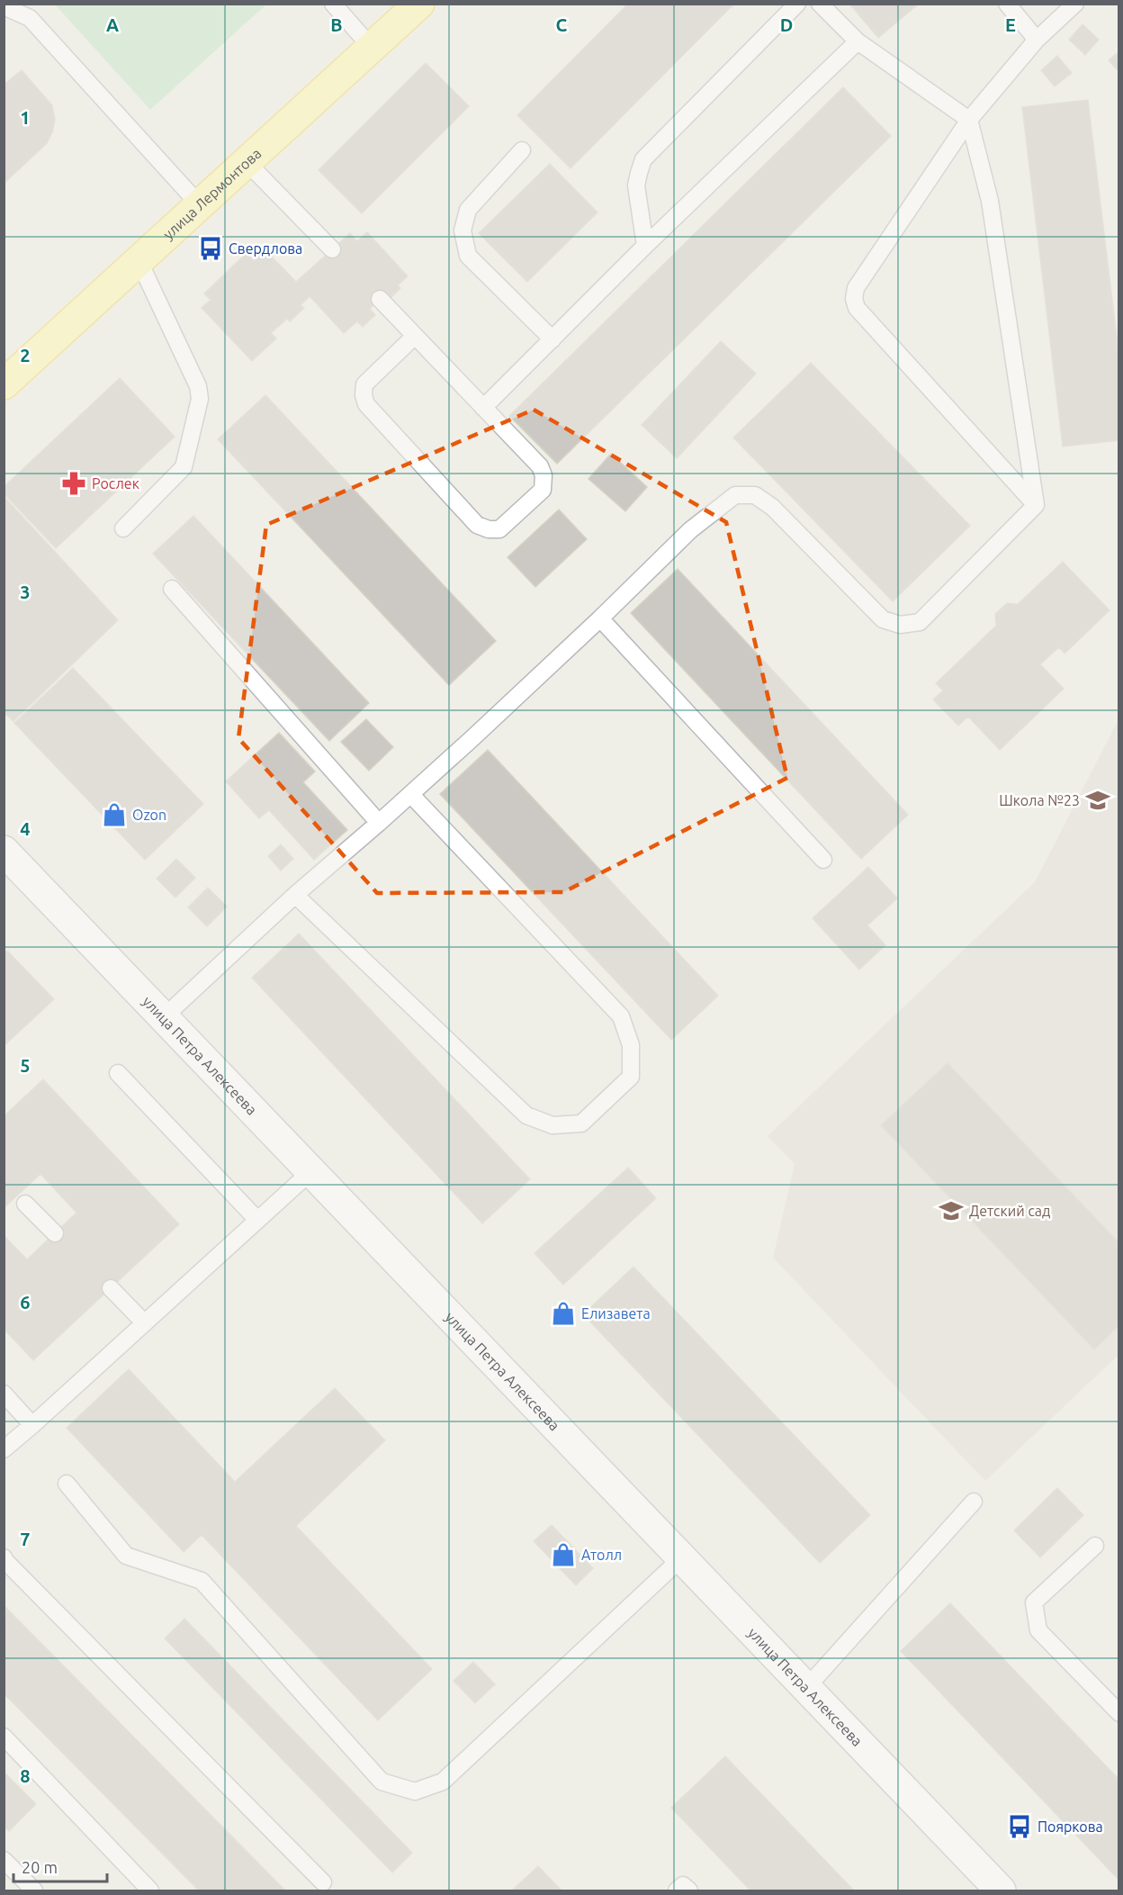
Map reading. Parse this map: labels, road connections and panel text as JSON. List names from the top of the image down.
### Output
{
  "streets": {
    "main road": ["улица Лермонтова", "улица Петра Алексеева"]
  },
  "places": {
    "bus stop": ["Свердлова", "Пояркова"],
    "pharmacy": ["Рослек"],
    "school or university": ["Школа №23", "Детский сад"],
    "shop": ["Ozon", "Елизавета", "Атолл"]
  },
  "scale_bar": "20 m",
  "grid": {
    "columns": [
      "A",
      "B",
      "C",
      "D",
      "E"
    ],
    "rows": [
      "1",
      "2",
      "3",
      "4",
      "5",
      "6",
      "7",
      "8"
    ]
  }
}
